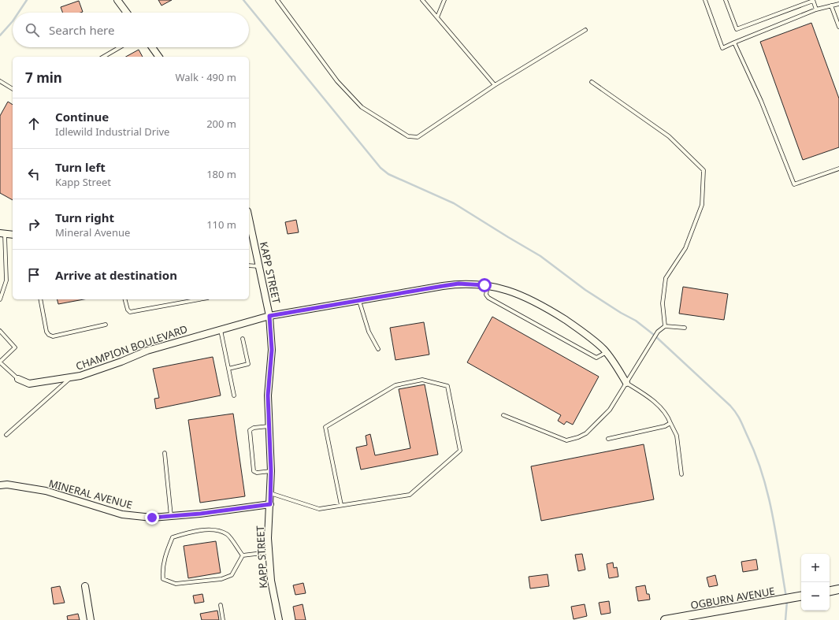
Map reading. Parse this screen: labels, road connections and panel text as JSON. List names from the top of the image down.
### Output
{
  "streets": {
    "street": [
      "KAPP STREET",
      "CHAMPION BOULEVARD",
      "MINERAL AVENUE",
      "OGBURN AVENUE"
    ]
  },
  "crossings": [
    ["KAPP STREET", "CHAMPION BOULEVARD"],
    ["KAPP STREET", "MINERAL AVENUE"]
  ],
  "page": {
    "search": "Search here",
    "heading": ["7 min", "Walk · 490 m"],
    "list": [
      ["Continue", "Idlewild Industrial Drive", "200 m"],
      ["Turn left", "Kapp Street", "180 m"],
      ["Turn right", "Mineral Avenue", "110 m"],
      "Arrive at destination"
    ],
    "map_buttons": ["+", "−"]
  }
}
